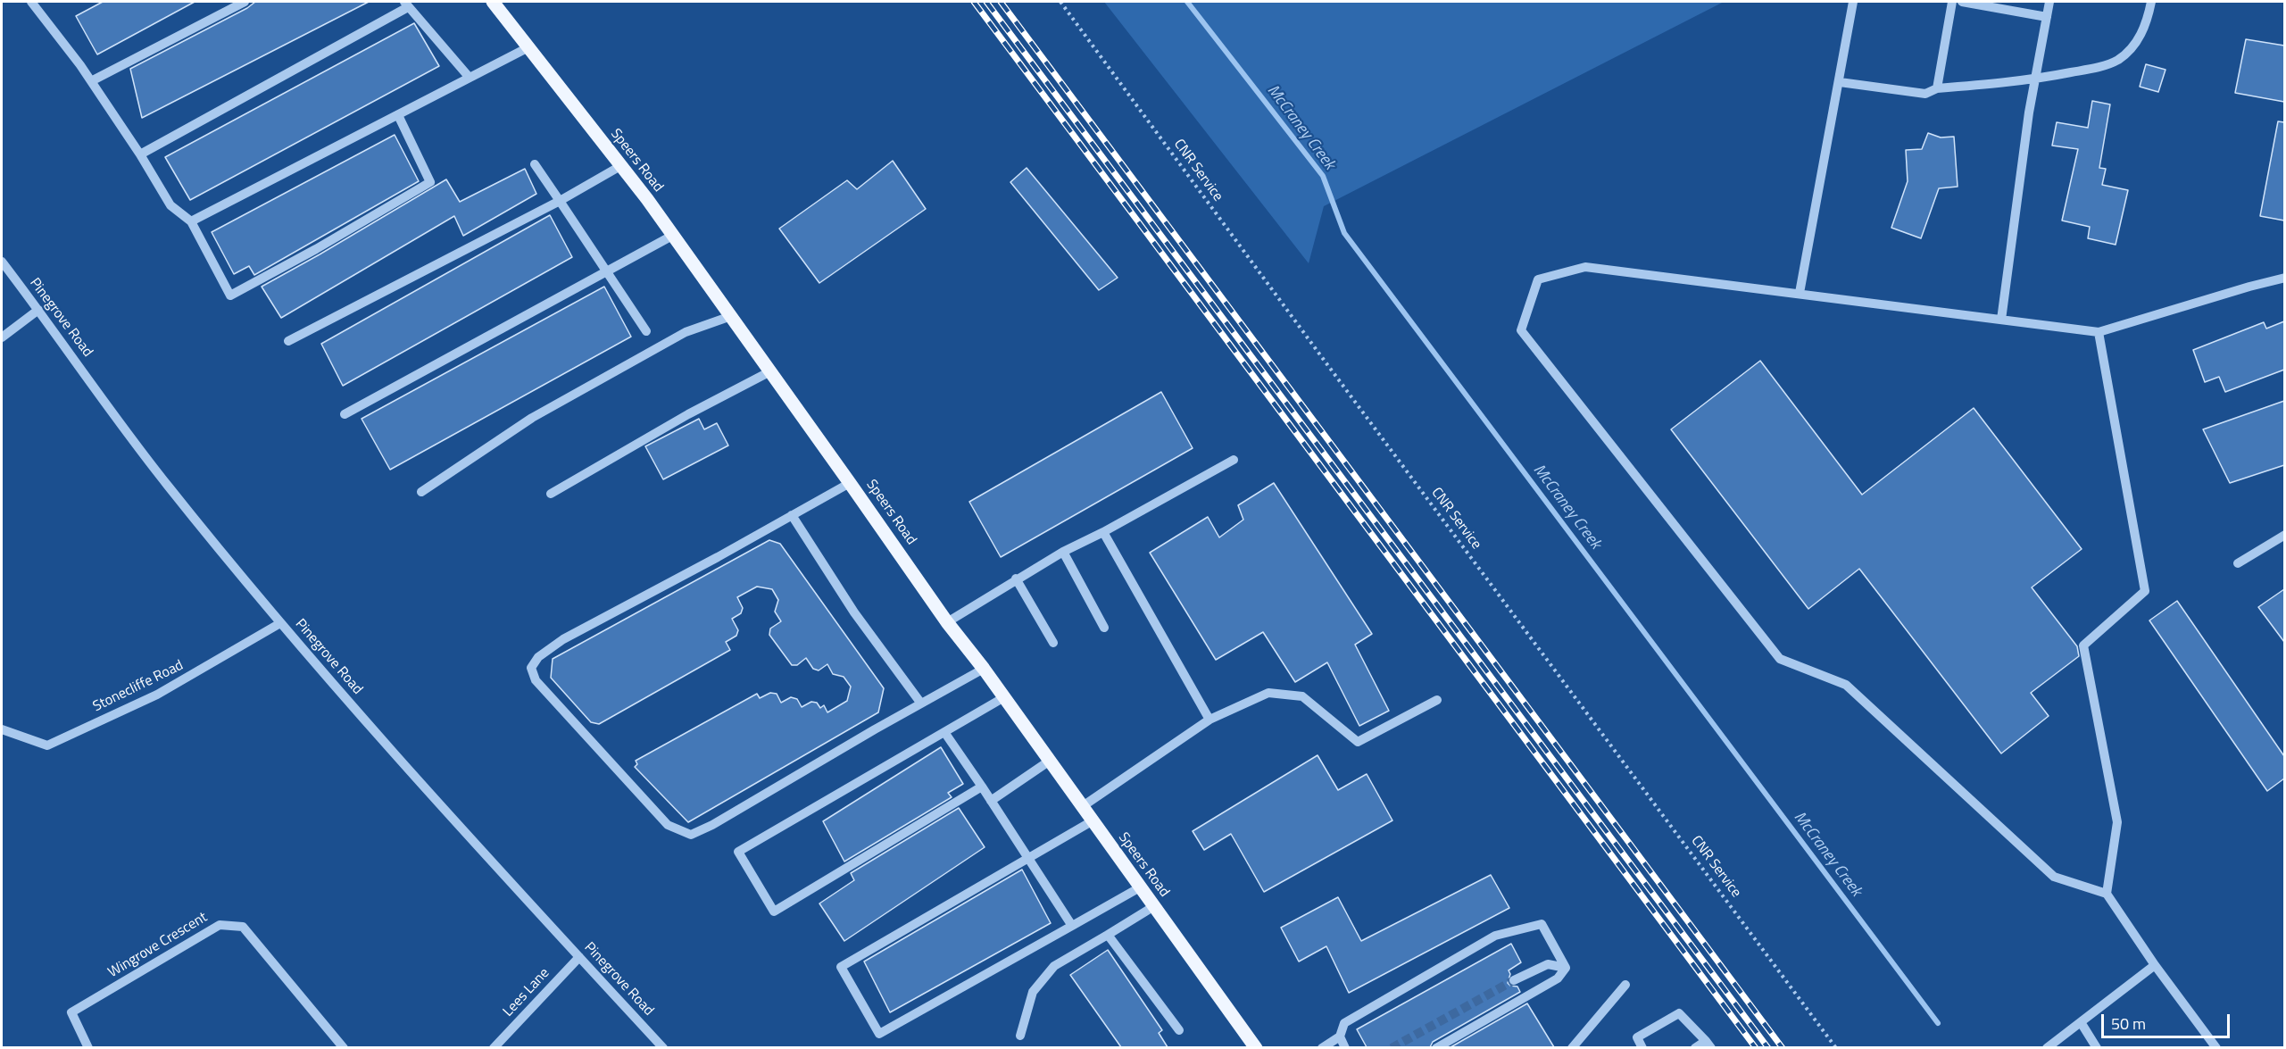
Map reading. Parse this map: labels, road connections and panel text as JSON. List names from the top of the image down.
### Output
{
  "streets": {
    "main road": ["Speers Road"],
    "street": [
      "Pinegrove Road",
      "Stonecliffe Road",
      "Wingrove Crescent",
      "Lees Lane"
    ],
    "path": ["CNR Service"]
  },
  "crossings": [
    ["Pinegrove Road", "Stonecliffe Road"],
    ["Pinegrove Road", "Lees Lane"]
  ],
  "water": ["McCraney Creek"],
  "scale_bar": "50 m"
}
